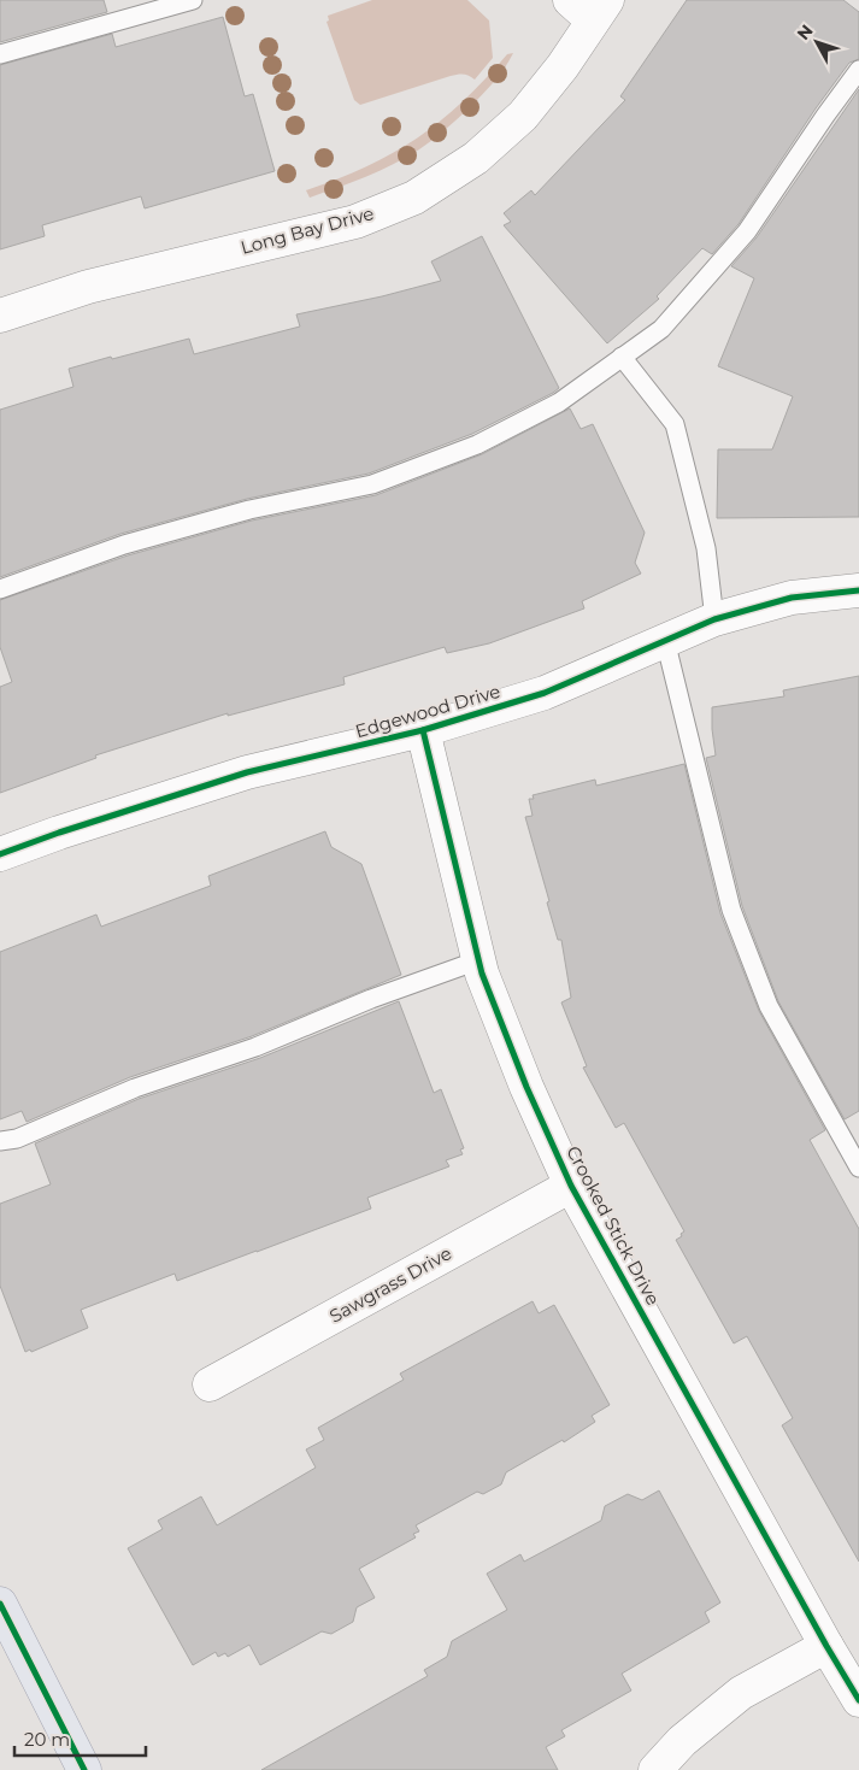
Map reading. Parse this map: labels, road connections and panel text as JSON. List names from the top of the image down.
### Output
{
  "streets": {
    "street": [
      "Long Bay Drive",
      "Edgewood Drive",
      "Crooked Stick Drive",
      "Sawgrass Drive"
    ]
  },
  "crossings": [
    ["Edgewood Drive", "Crooked Stick Drive"],
    ["Crooked Stick Drive", "Sawgrass Drive"]
  ],
  "scale_bar": "20 m",
  "north": "top left"
}
